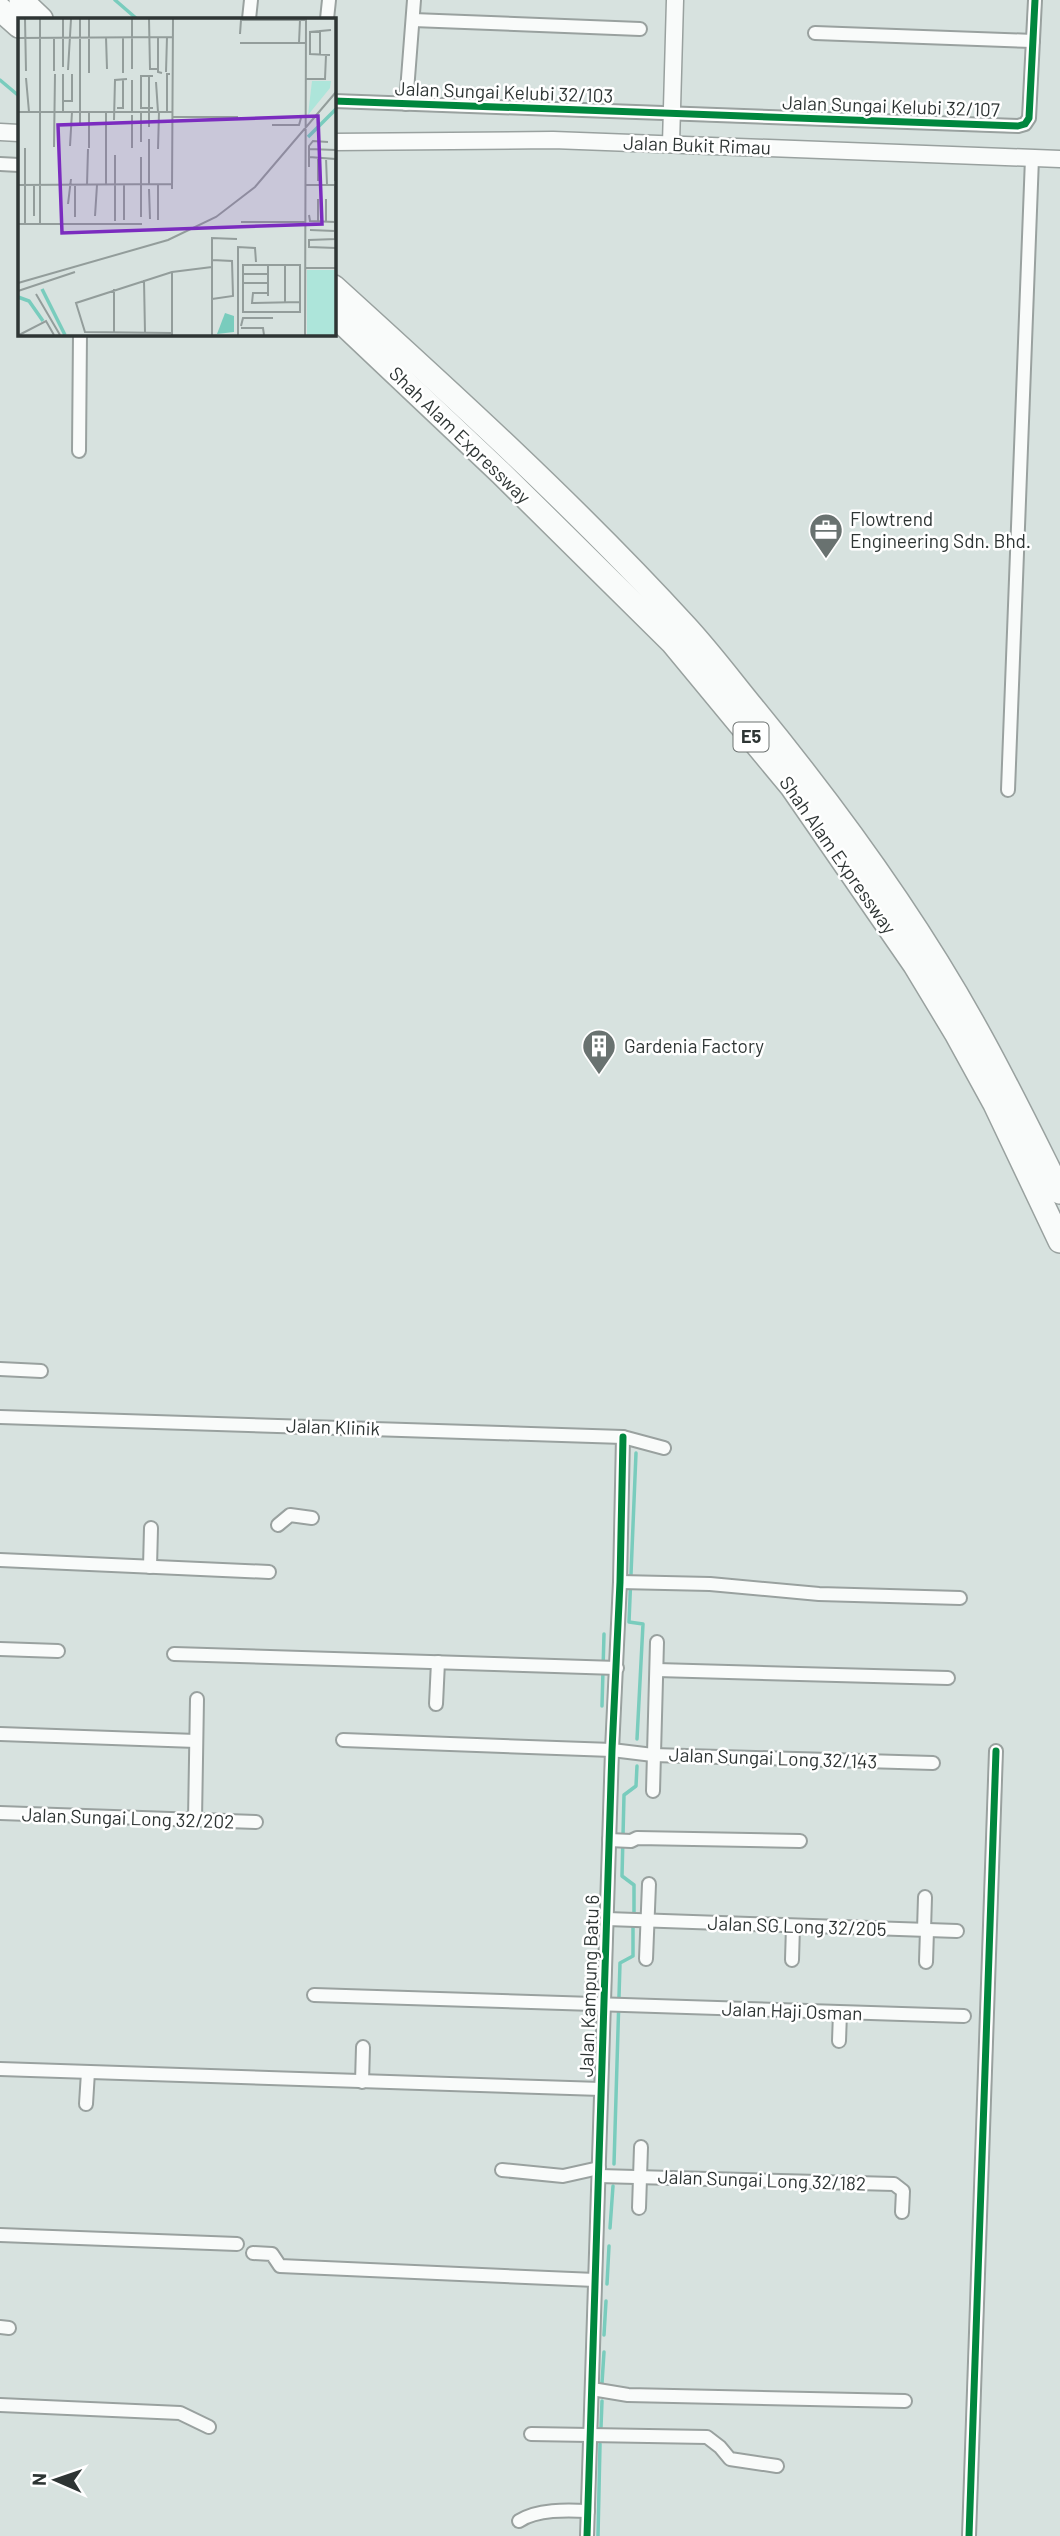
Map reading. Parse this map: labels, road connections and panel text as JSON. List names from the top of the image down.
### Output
{
  "streets": {
    "highway": ["Shah Alam Expressway", "E5"],
    "street": [
      "Jalan Sungai Kelubi 32/103",
      "Jalan Sungai Kelubi 32/107",
      "Jalan Bukit Rimau",
      "Jalan Klinik",
      "Jalan Sungai Long 32/143",
      "Jalan Sungai Long 32/202",
      "Jalan SG Long 32/205",
      "Jalan Kampung Batu 6",
      "Jalan Haji Osman",
      "Jalan Sungai Long 32/182"
    ]
  },
  "crossings": [
    ["Jalan Sungai Kelubi 32/103", "Jalan Sungai Kelubi 32/107"],
    ["Jalan Klinik", "Jalan Kampung Batu 6"],
    ["Jalan Sungai Long 32/143", "Jalan Kampung Batu 6"],
    ["Jalan SG Long 32/205", "Jalan Kampung Batu 6"],
    ["Jalan Kampung Batu 6", "Jalan Haji Osman"],
    ["Jalan Kampung Batu 6", "Jalan Sungai Long 32/182"]
  ],
  "places": {
    "office": ["Flowtrend Engineering Sdn. Bhd."],
    "building": ["Gardenia Factory"]
  },
  "north": "left"
}
